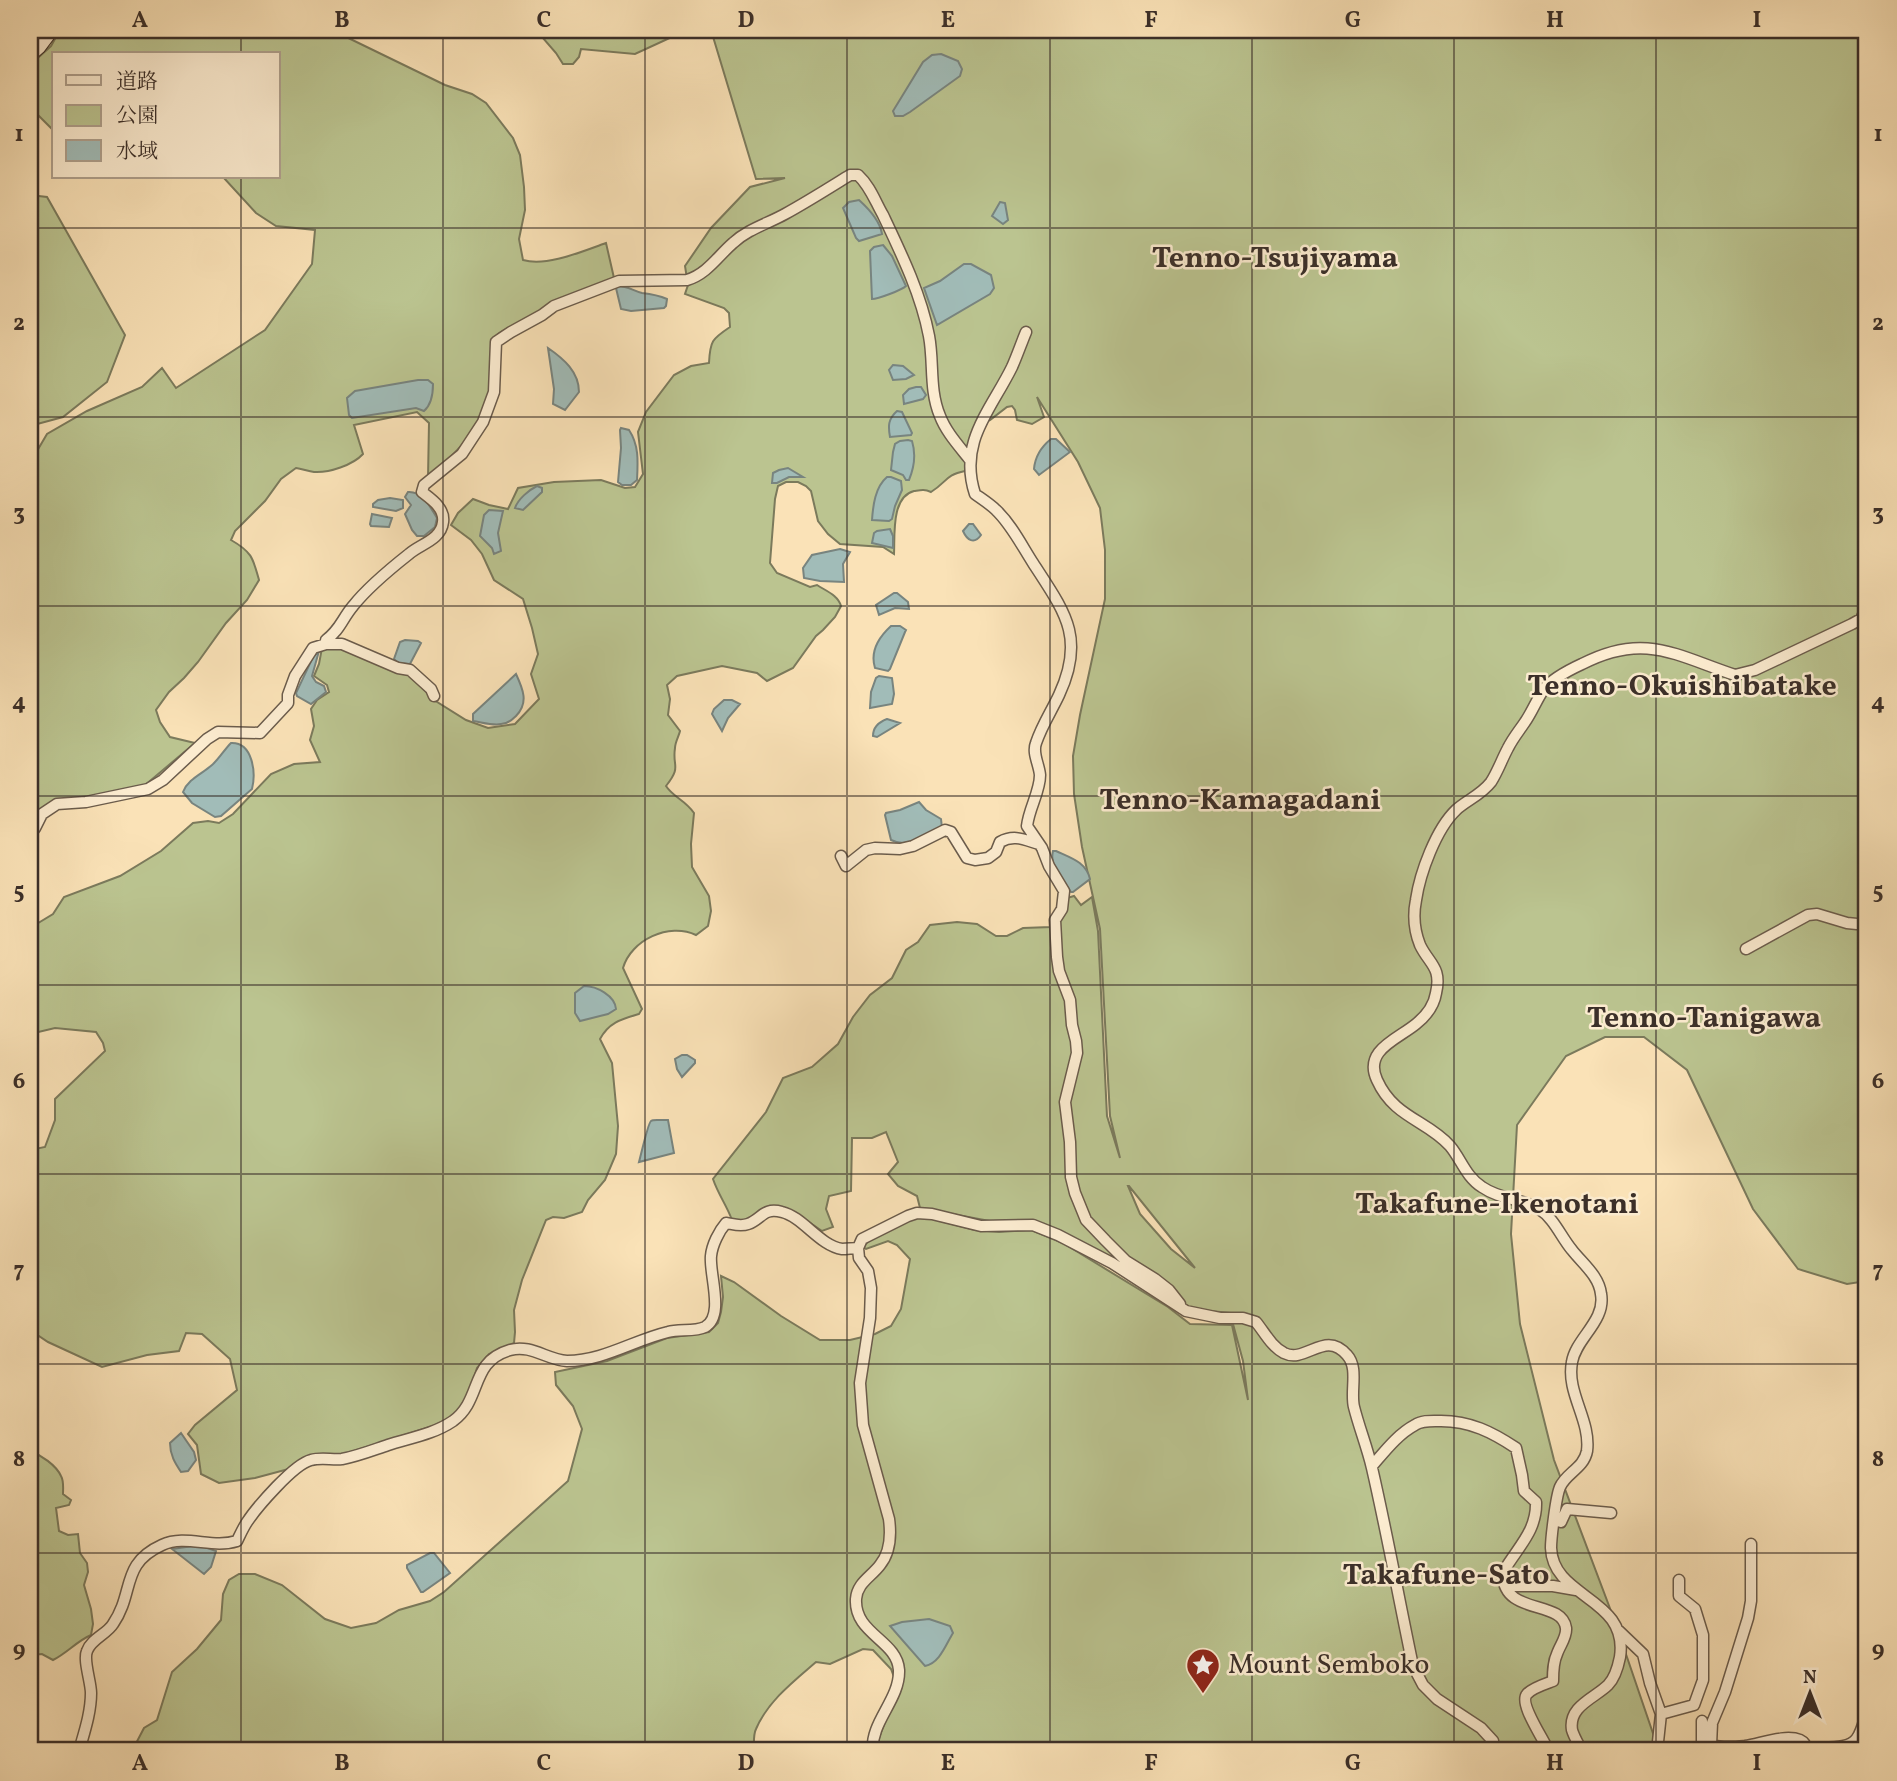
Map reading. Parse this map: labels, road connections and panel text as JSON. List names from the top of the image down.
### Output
{
  "districts": [
    "Tenno-Tsujiyama",
    "Tenno-Okuishibatake",
    "Tenno-Kamagadani",
    "Tenno-Tanigawa",
    "Takafune-Ikenotani",
    "Takafune-Sato"
  ],
  "places": {
    "place": ["Mount Semboko"]
  },
  "legend": ["道路", "公園", "水域"],
  "north": "top",
  "grid": {
    "columns": [
      "A",
      "B",
      "C",
      "D",
      "E",
      "F",
      "G",
      "H",
      "I"
    ],
    "rows": [
      "1",
      "2",
      "3",
      "4",
      "5",
      "6",
      "7",
      "8",
      "9"
    ]
  }
}
